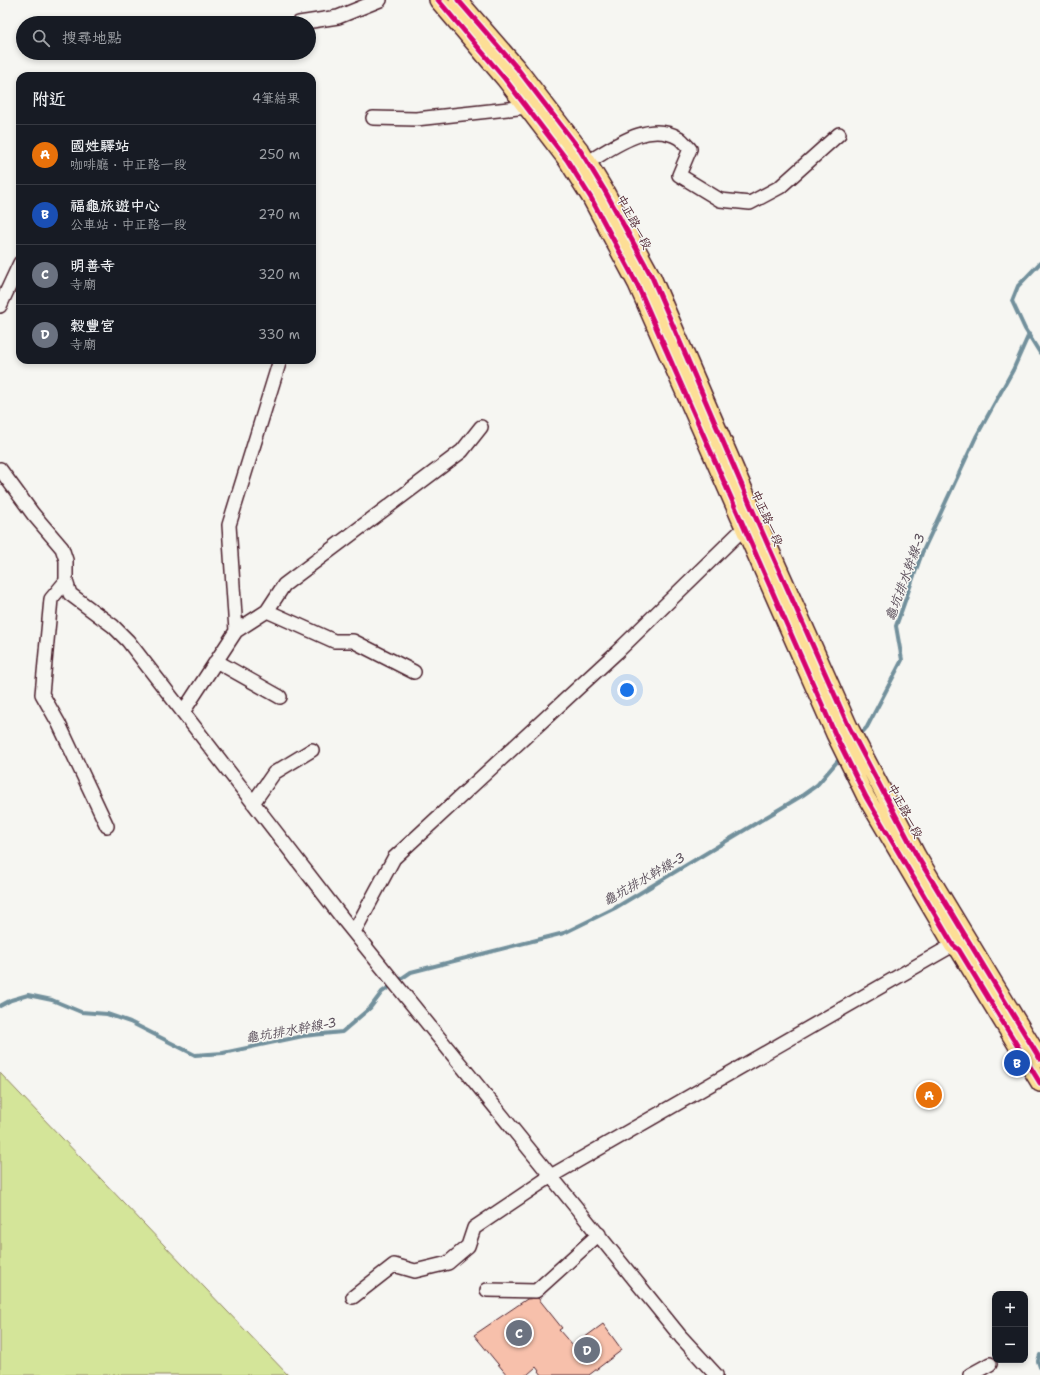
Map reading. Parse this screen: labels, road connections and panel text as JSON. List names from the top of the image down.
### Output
{
  "streets": {
    "main road": ["中正路一段"]
  },
  "water": ["龜坑排水幹線-3"],
  "page": {
    "search": "搜尋地點",
    "heading": ["附近", "4筆結果"],
    "list": [
      {
        "mark": "A",
        "name": "國姓驛站",
        "note": "咖啡廳 · 中正路一段",
        "value": "250 m"
      },
      {
        "mark": "B",
        "name": "福龜旅遊中心",
        "note": "公車站 · 中正路一段",
        "value": "270 m"
      },
      {
        "mark": "C",
        "name": "明善寺",
        "note": "寺廟",
        "value": "320 m"
      },
      {
        "mark": "D",
        "name": "穀豐宮",
        "note": "寺廟",
        "value": "330 m"
      }
    ],
    "pins": [
      "B",
      "A",
      "C",
      "D"
    ],
    "map_buttons": ["+", "−"]
  }
}
